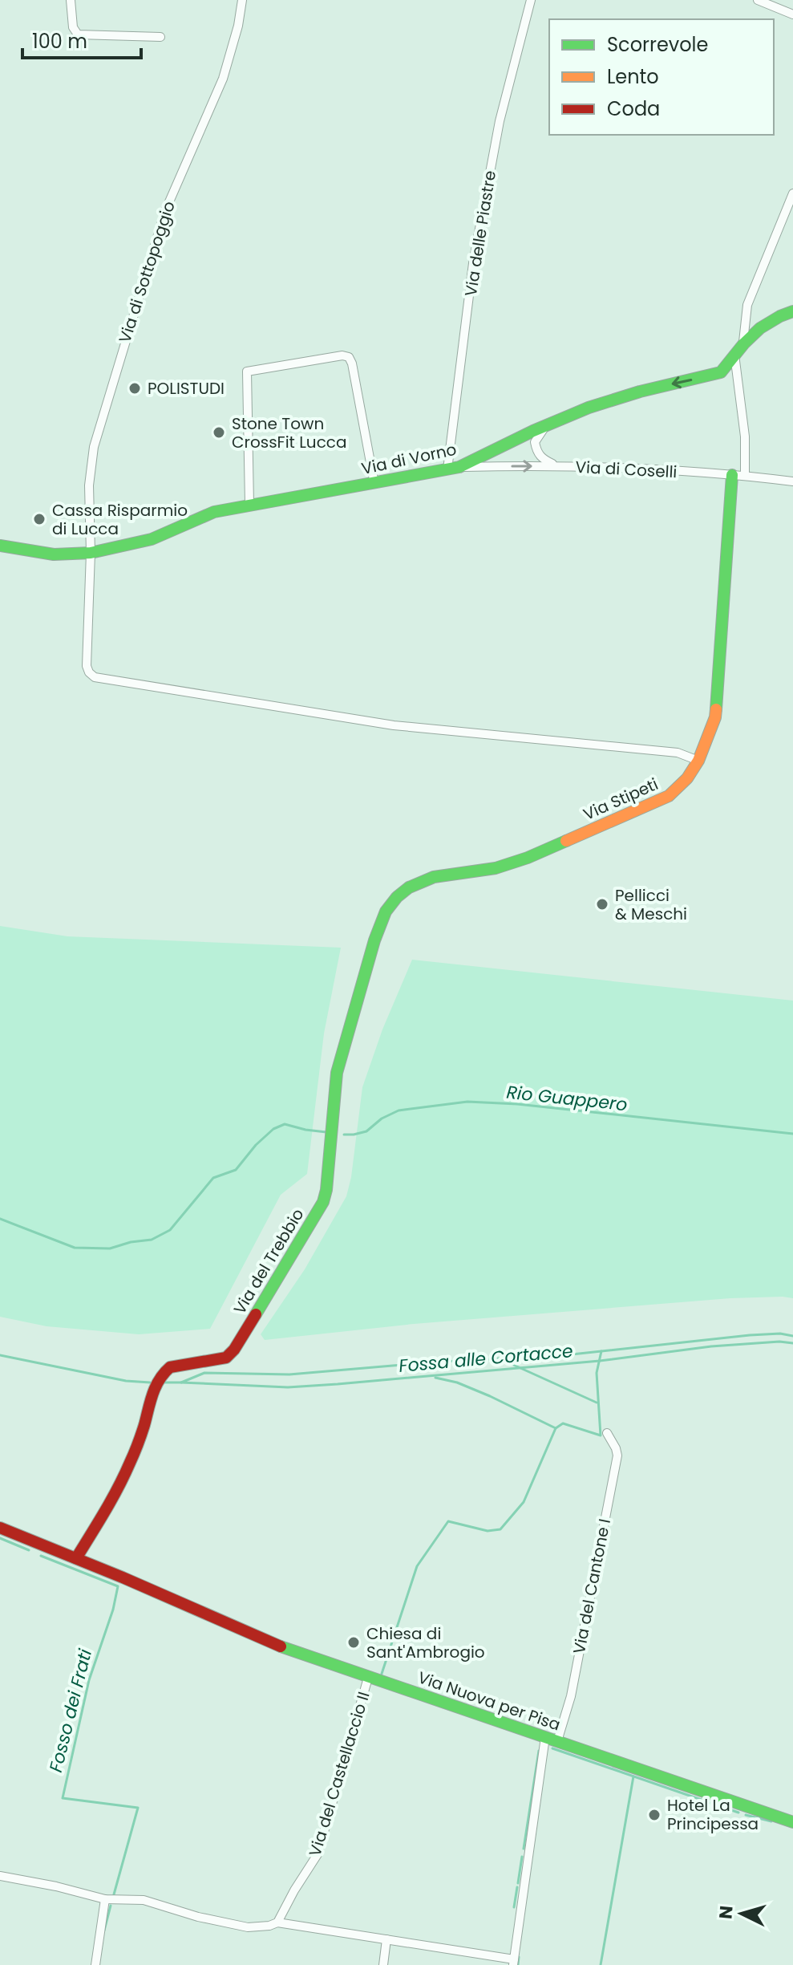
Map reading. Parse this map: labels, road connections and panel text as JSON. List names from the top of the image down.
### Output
{
  "streets": {
    "street": [
      "Via delle Piastre",
      "Via di Sottopoggio",
      "Via di Vorno",
      "Via di Coselli",
      "Via Stipeti",
      "Via del Trebbio",
      "Via del Cantone I",
      "Via Nuova per Pisa",
      "Via del Castellaccio II"
    ]
  },
  "crossings": [
    ["Via delle Piastre", "Via di Vorno"],
    ["Via di Sottopoggio", "Via di Vorno"],
    ["Via di Sottopoggio", "Via Stipeti"],
    ["Via di Vorno", "Via di Coselli"],
    ["Via di Coselli", "Via Stipeti"],
    ["Via Stipeti", "Via del Trebbio"],
    ["Via del Trebbio", "Via Nuova per Pisa"],
    ["Via del Cantone I", "Via Nuova per Pisa"],
    ["Via Nuova per Pisa", "Via del Castellaccio II"]
  ],
  "water": ["Rio Guappero", "Fossa alle Cortacce", "Fosso dei Frati"],
  "places": [
    "POLISTUDI",
    "Stone Town CrossFit Lucca",
    "Cassa Risparmio di Lucca",
    "Pellicci & Meschi",
    "Chiesa di Sant'Ambrogio",
    "Hotel La Principessa"
  ],
  "legend": ["Scorrevole", "Lento", "Coda"],
  "scale_bar": "100 m",
  "north": "left"
}
